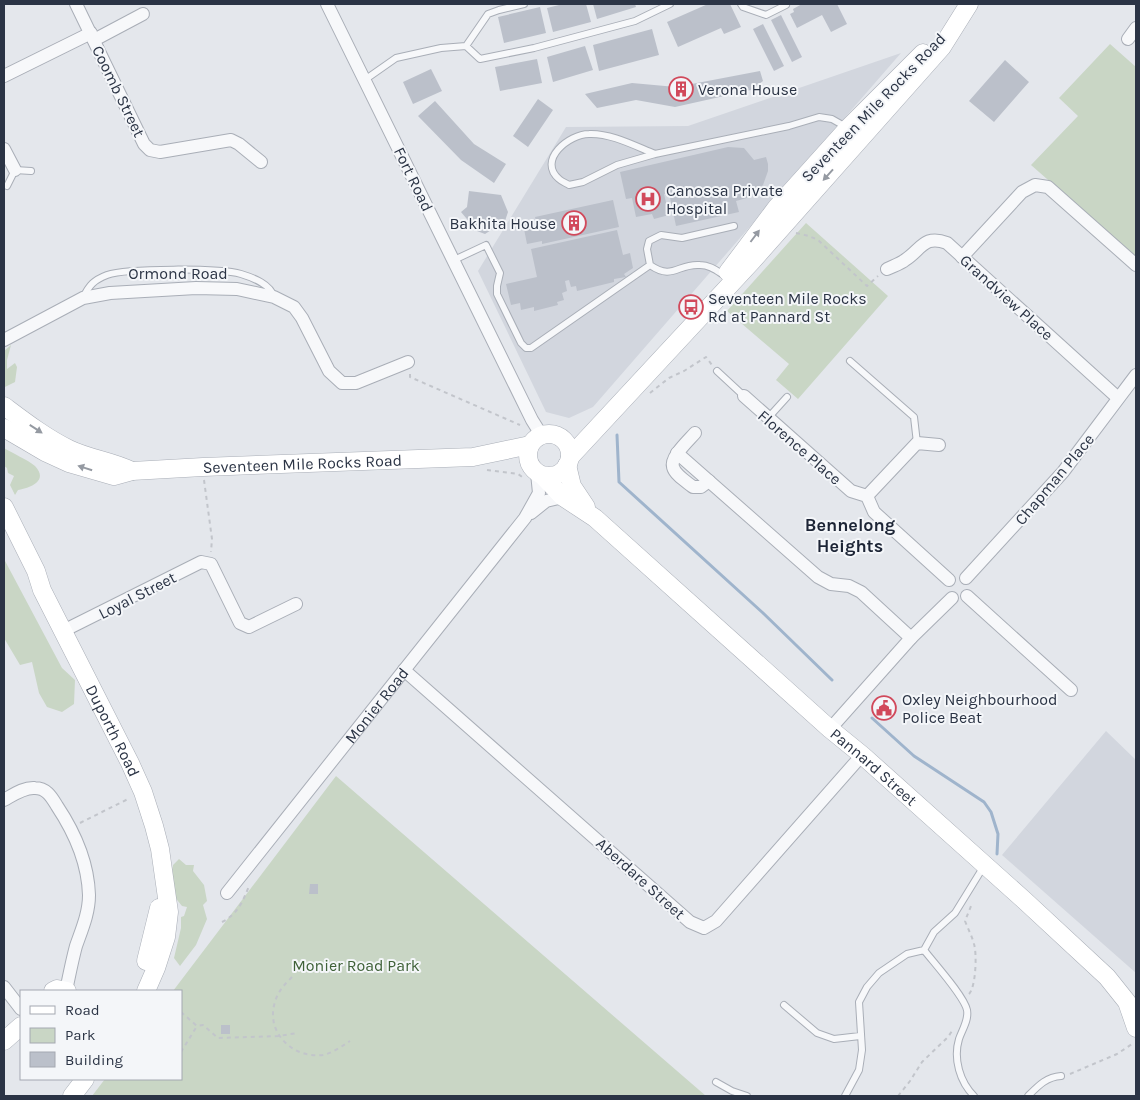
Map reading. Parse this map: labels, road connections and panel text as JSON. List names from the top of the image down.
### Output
{
  "streets": {
    "main road": ["Seventeen Mile Rocks Road", "Duporth Road", "Pannard Street"],
    "street": [
      "Coomb Street",
      "Fort Road",
      "Ormond Road",
      "Grandview Place",
      "Florence Place",
      "Chapman Place",
      "Loyal Street",
      "Monier Road",
      "Aberdare Street"
    ]
  },
  "crossings": [
    ["Seventeen Mile Rocks Road", "Fort Road"],
    ["Seventeen Mile Rocks Road", "Monier Road"],
    ["Seventeen Mile Rocks Road", "Pannard Street"],
    ["Fort Road", "Monier Road"],
    ["Fort Road", "Pannard Street"],
    ["Grandview Place", "Chapman Place"],
    ["Loyal Street", "Duporth Road"],
    ["Monier Road", "Pannard Street"],
    ["Monier Road", "Aberdare Street"],
    ["Pannard Street", "Aberdare Street"]
  ],
  "districts": ["Bennelong Heights"],
  "parks": ["Monier Road Park"],
  "places": {
    "building": ["Verona House", "Bakhita House"],
    "hospital": ["Canossa Private Hospital"],
    "bus stop": ["Seventeen Mile Rocks Rd at Pannard St"],
    "public building": ["Oxley Neighbourhood Police Beat"]
  },
  "legend": ["Road", "Park", "Building"]
}
